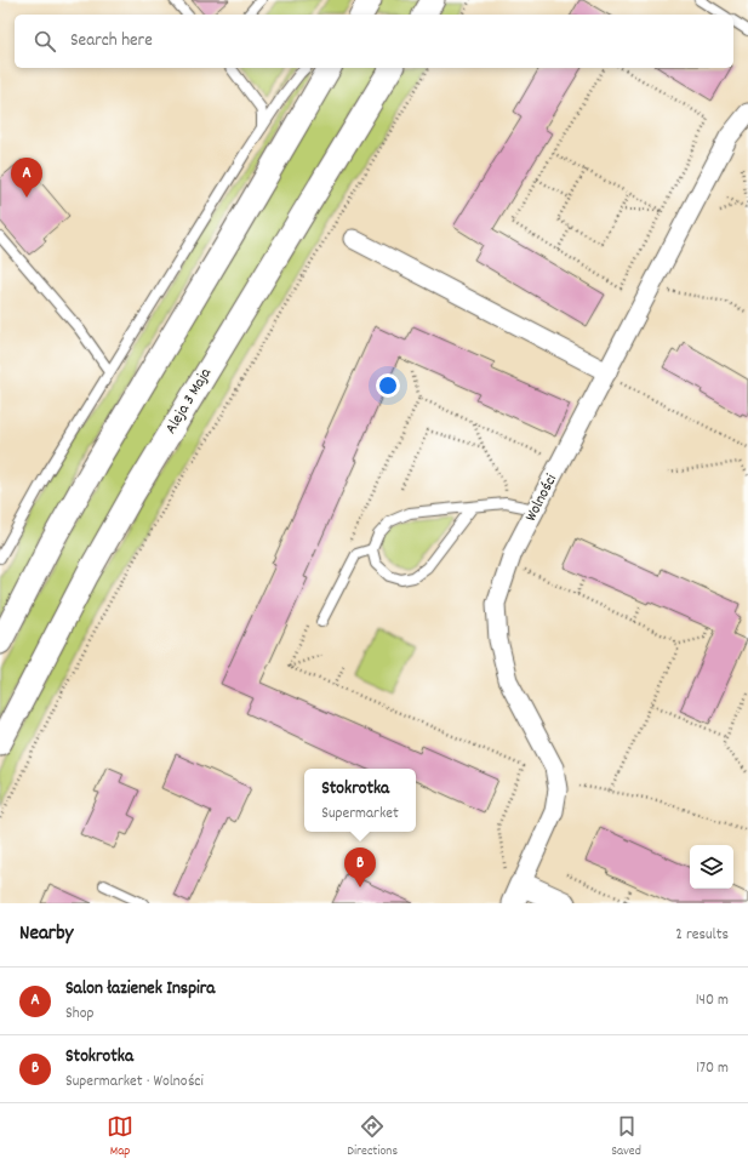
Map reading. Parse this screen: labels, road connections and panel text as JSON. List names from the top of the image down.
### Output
{
  "streets": {
    "street": ["Aleja 3 Maja", "Wolności"]
  },
  "page": {
    "search": "Search here",
    "pins": ["A", "B"],
    "popup": ["Stokrotka", "Supermarket"],
    "heading": ["Nearby", "2 results"],
    "list": [
      {
        "mark": "A",
        "name": "Salon łazienek Inspira",
        "note": "Shop",
        "value": "140 m"
      },
      {
        "mark": "B",
        "name": "Stokrotka",
        "note": "Supermarket · Wolności",
        "value": "170 m"
      }
    ],
    "nav": ["Map", "Directions", "Saved"]
  }
}
